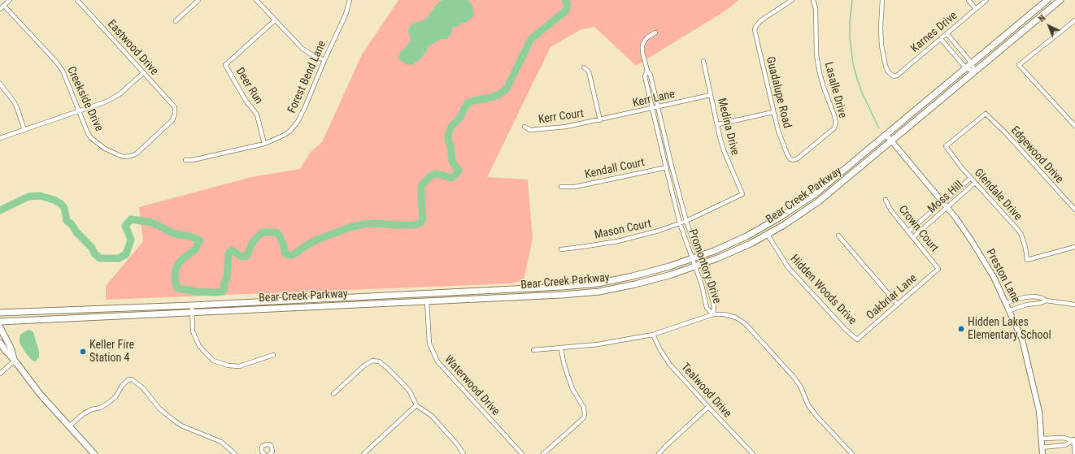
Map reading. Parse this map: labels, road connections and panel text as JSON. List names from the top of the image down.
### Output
{
  "streets": {
    "main road": ["Bear Creek Parkway"],
    "street": [
      "Karnes Drive",
      "Eastwood Drive",
      "Forest Bend Lane",
      "Deer Run",
      "Lasalle Drive",
      "Guadalupe Road",
      "Creekside Drive",
      "Kerr Lane",
      "Kerr Court",
      "Medina Drive",
      "Edgewood Drive",
      "Kendall Court",
      "Glendale Drive",
      "Moss Hill",
      "Crown Court",
      "Mason Court",
      "Promontory Drive",
      "Preston Lane",
      "Hidden Woods Drive",
      "Oakbriar Lane",
      "Waterwood Drive",
      "Tealwood Drive"
    ]
  },
  "crossings": [
    ["Eastwood Drive", "Creekside Drive"],
    ["Forest Bend Lane", "Deer Run"],
    ["Lasalle Drive", "Guadalupe Road"],
    ["Kerr Lane", "Kerr Court"],
    ["Kerr Lane", "Medina Drive"],
    ["Kerr Lane", "Promontory Drive"],
    ["Medina Drive", "Mason Court"],
    ["Edgewood Drive", "Glendale Drive"],
    ["Kendall Court", "Promontory Drive"],
    ["Glendale Drive", "Moss Hill"],
    ["Bear Creek Parkway", "Promontory Drive"],
    ["Bear Creek Parkway", "Preston Lane"],
    ["Bear Creek Parkway", "Hidden Woods Drive"],
    ["Bear Creek Parkway", "Waterwood Drive"],
    ["Moss Hill", "Crown Court"],
    ["Moss Hill", "Preston Lane"],
    ["Crown Court", "Oakbriar Lane"],
    ["Mason Court", "Promontory Drive"],
    ["Hidden Woods Drive", "Oakbriar Lane"]
  ],
  "places": ["Hidden Lakes Elementary School", "Keller Fire Station 4"],
  "north": "top left"
}
